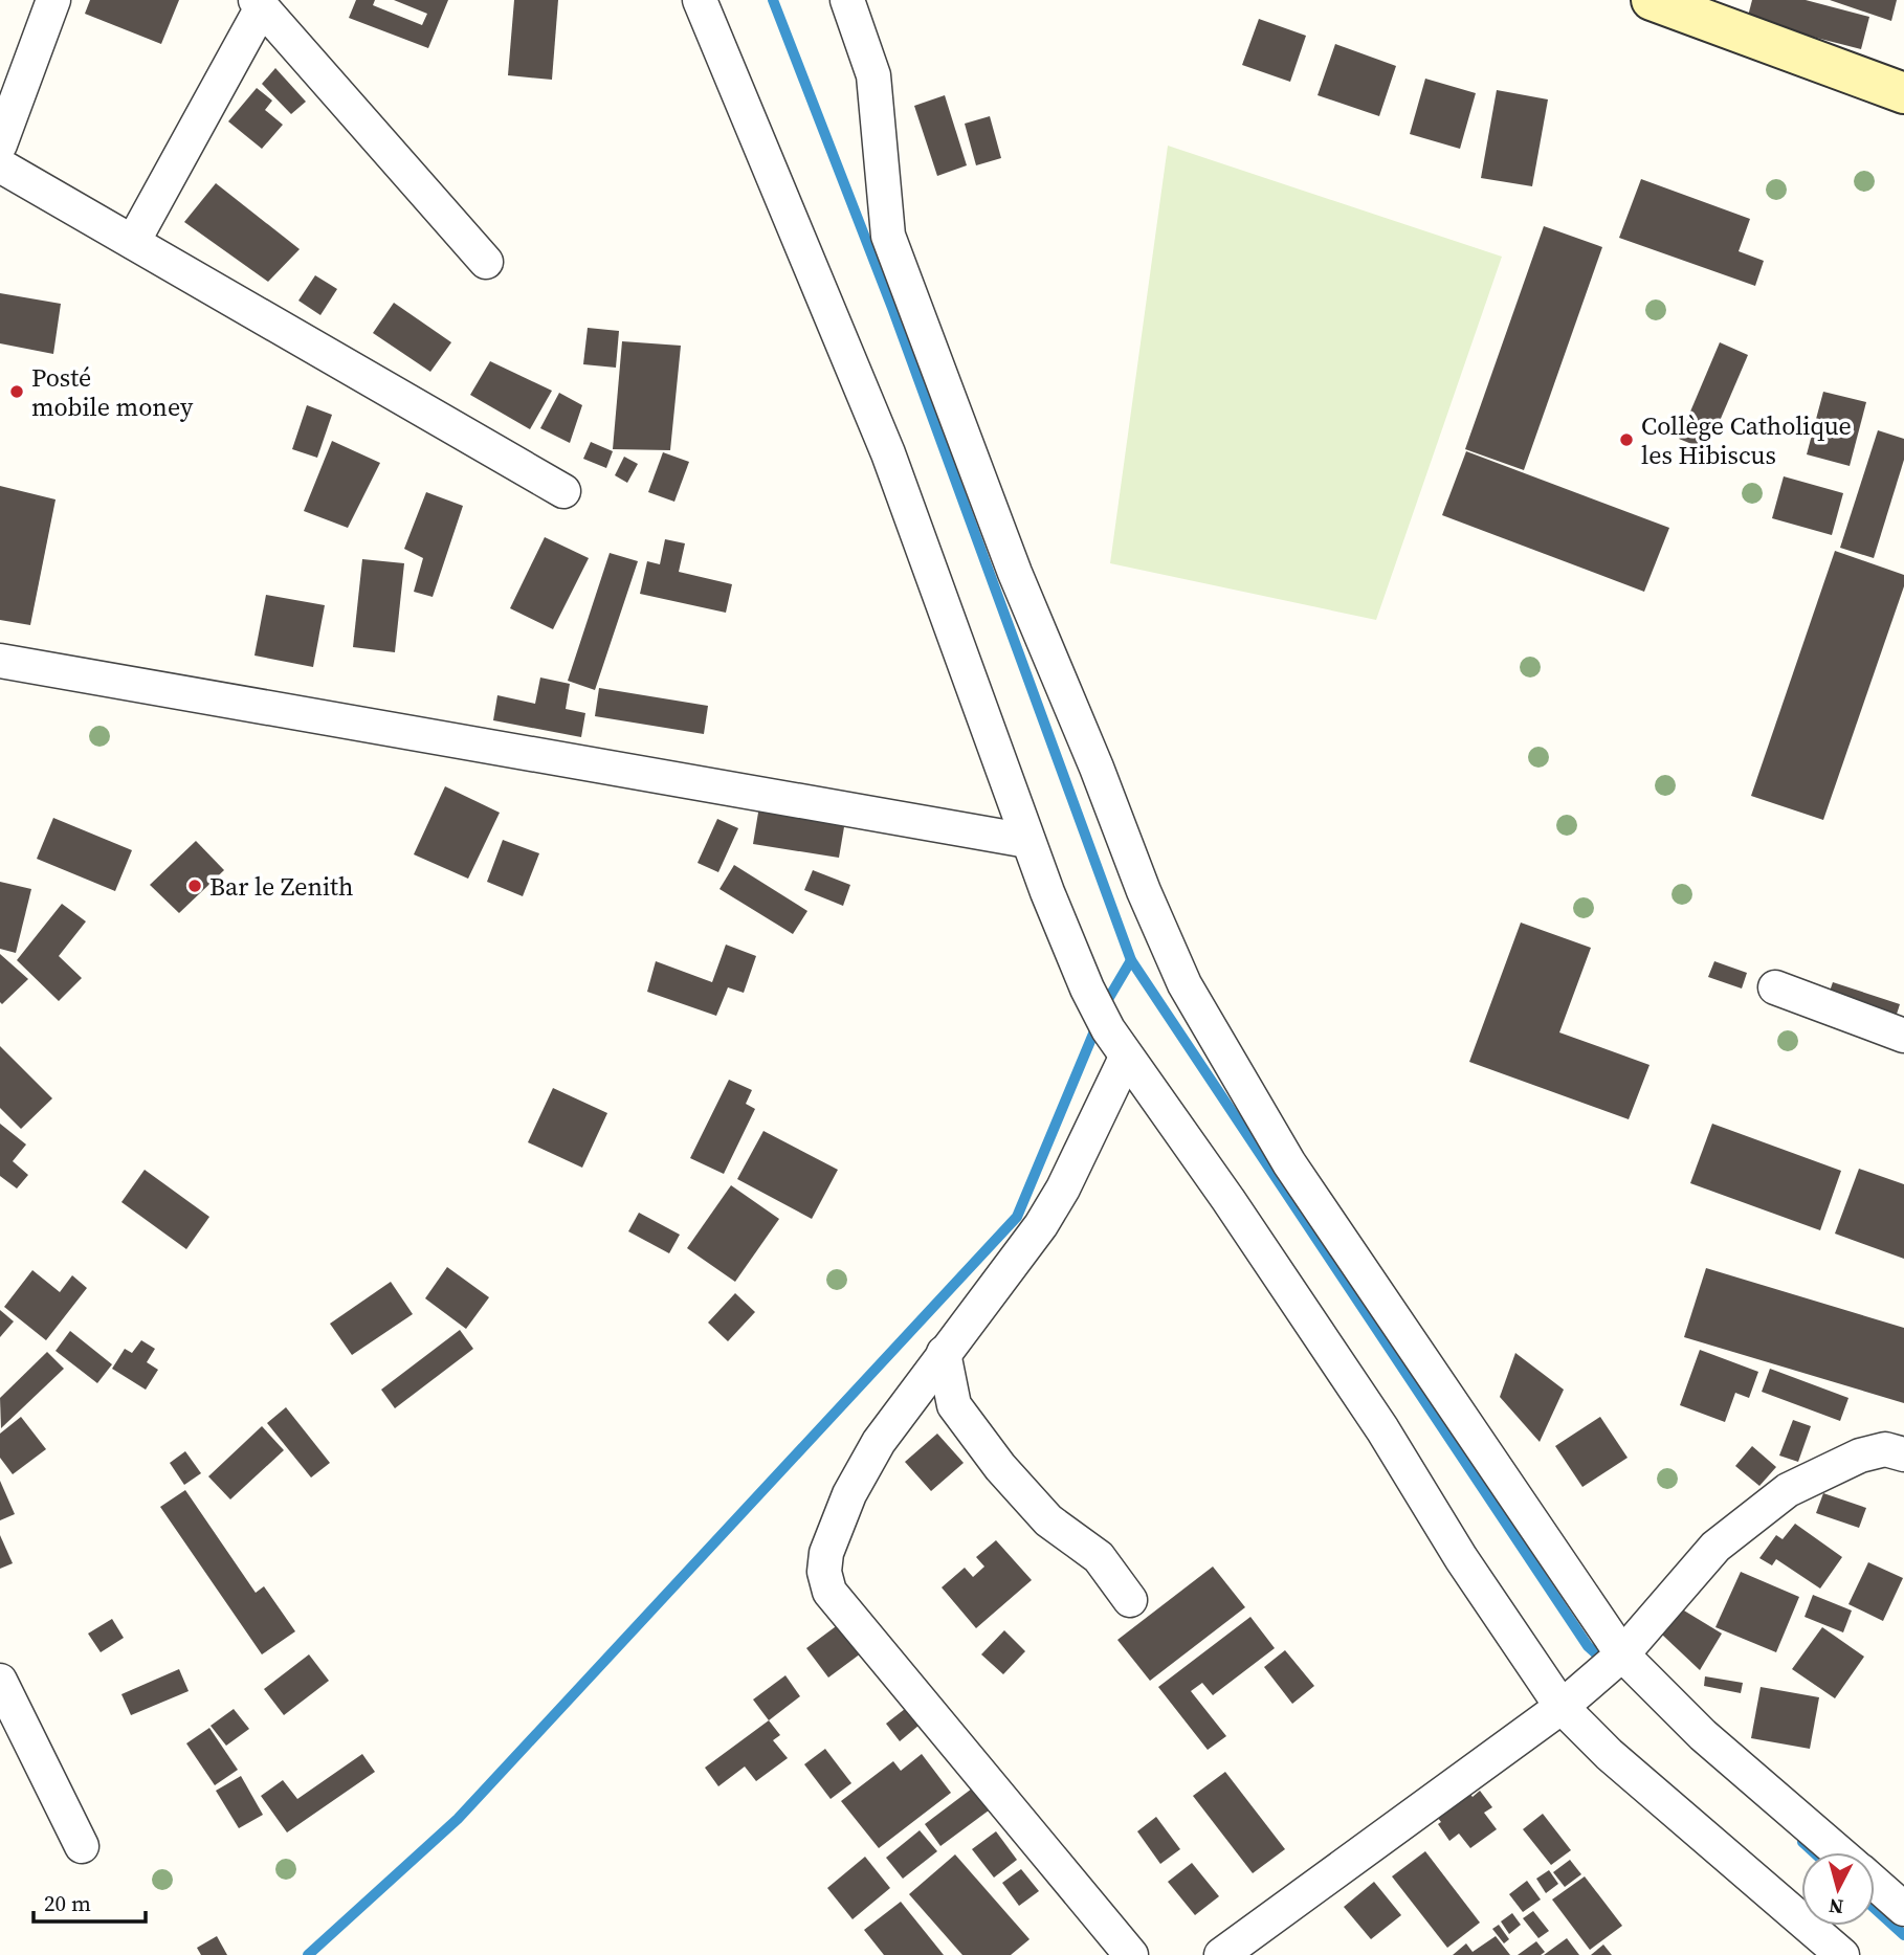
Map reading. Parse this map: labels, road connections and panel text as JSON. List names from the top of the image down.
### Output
{
  "places": ["Posté mobile money", "Collège Catholique les Hibiscus", "Bar le Zenith"],
  "scale_bar": "20 m",
  "north": "bottom"
}
